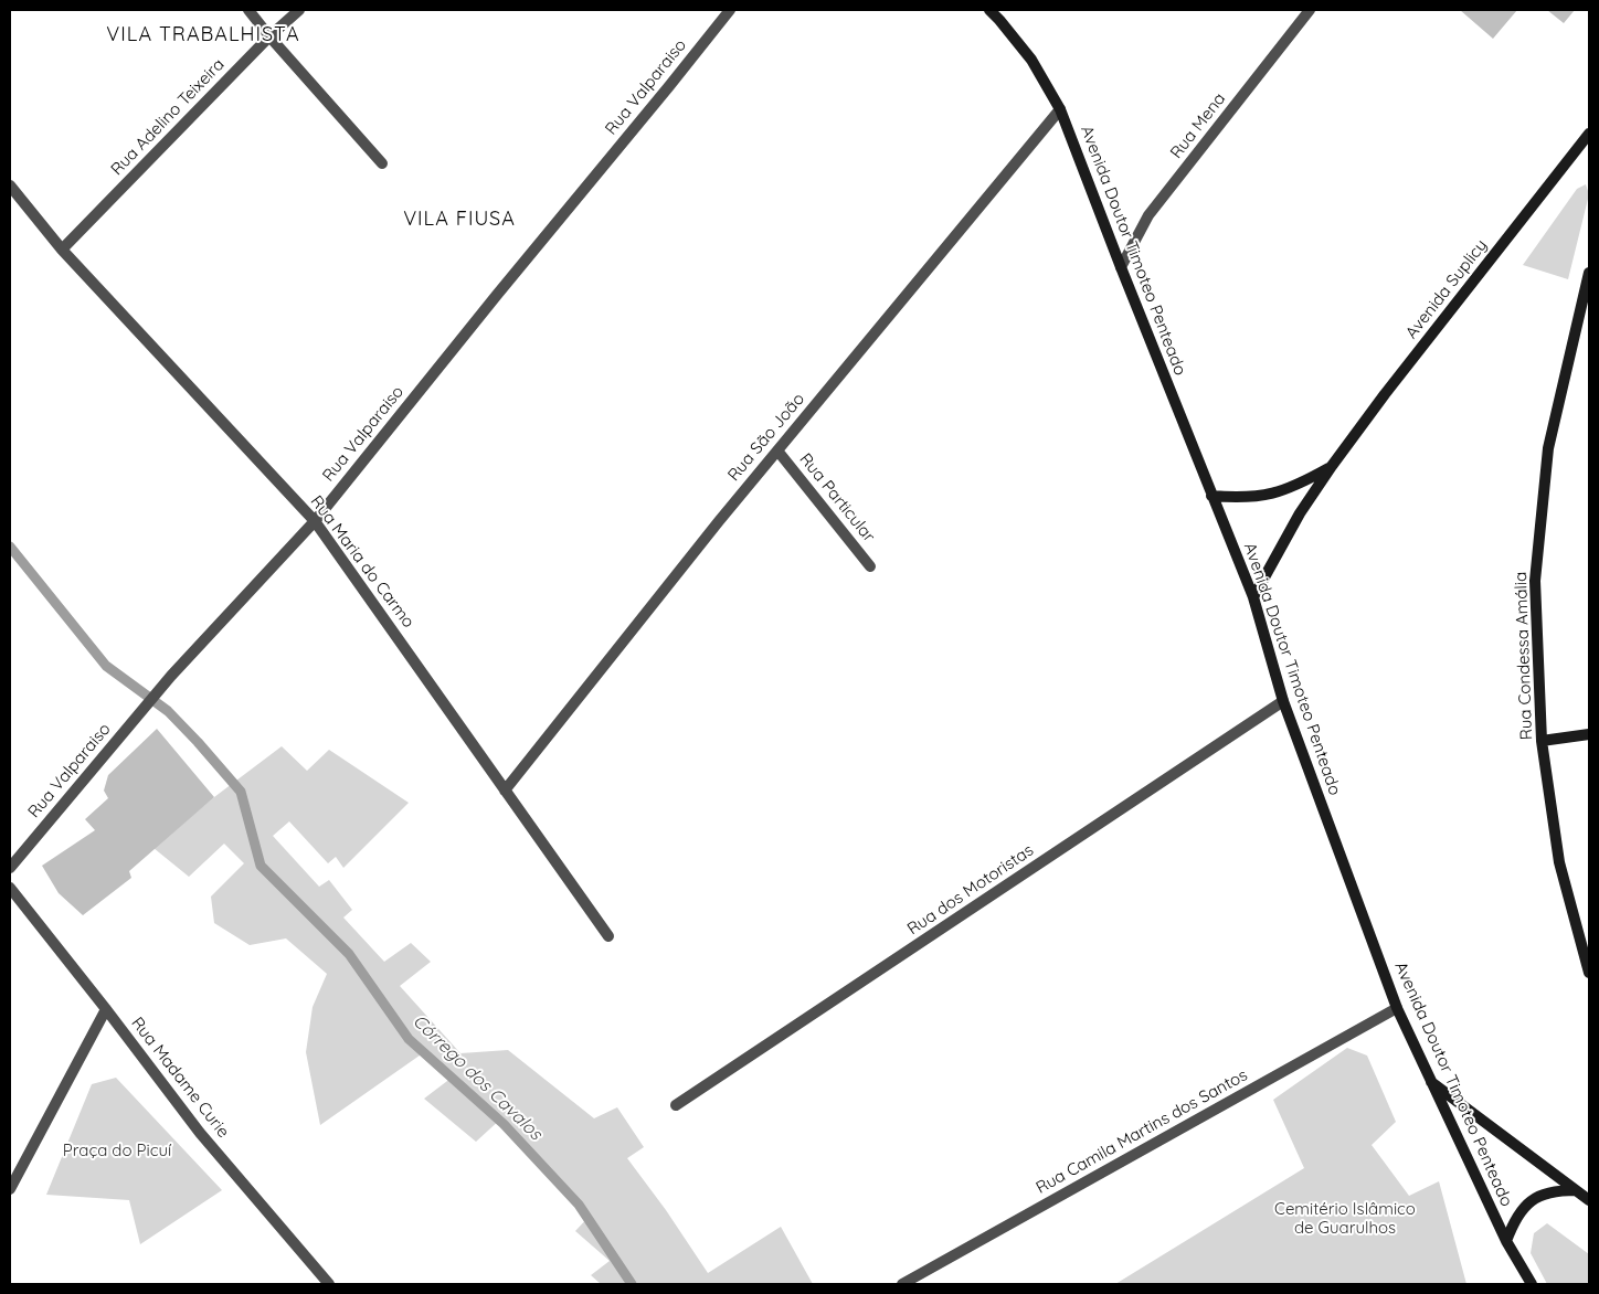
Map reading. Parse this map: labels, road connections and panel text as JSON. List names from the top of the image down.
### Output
{
  "streets": {
    "street": [
      "Rua Valparaiso",
      "Rua Adelino Teixeira",
      "Rua Mena",
      "Avenida Doutor Timoteo Penteado",
      "Avenida Suplicy",
      "Rua São João",
      "Rua Particular",
      "Rua Maria do Carmo",
      "Rua Condessa Amália",
      "Rua dos Motoristas",
      "Rua Madame Curie",
      "Rua Camila Martins dos Santos"
    ]
  },
  "crossings": [
    ["Rua Valparaiso", "Rua Maria do Carmo"],
    ["Rua Adelino Teixeira", "Rua Maria do Carmo"],
    ["Rua Mena", "Avenida Doutor Timoteo Penteado"],
    ["Avenida Doutor Timoteo Penteado", "Avenida Suplicy"],
    ["Avenida Doutor Timoteo Penteado", "Rua São João"],
    ["Avenida Doutor Timoteo Penteado", "Rua dos Motoristas"],
    ["Avenida Doutor Timoteo Penteado", "Rua Camila Martins dos Santos"],
    ["Rua São João", "Rua Particular"],
    ["Rua São João", "Rua Maria do Carmo"]
  ],
  "districts": ["VILA TRABALHISTA", "VILA FIUSA"],
  "water": ["Córrego dos Cavalos"],
  "parks": ["Praça do Picuí", "Cemitério Islâmico de Guarulhos"]
}
